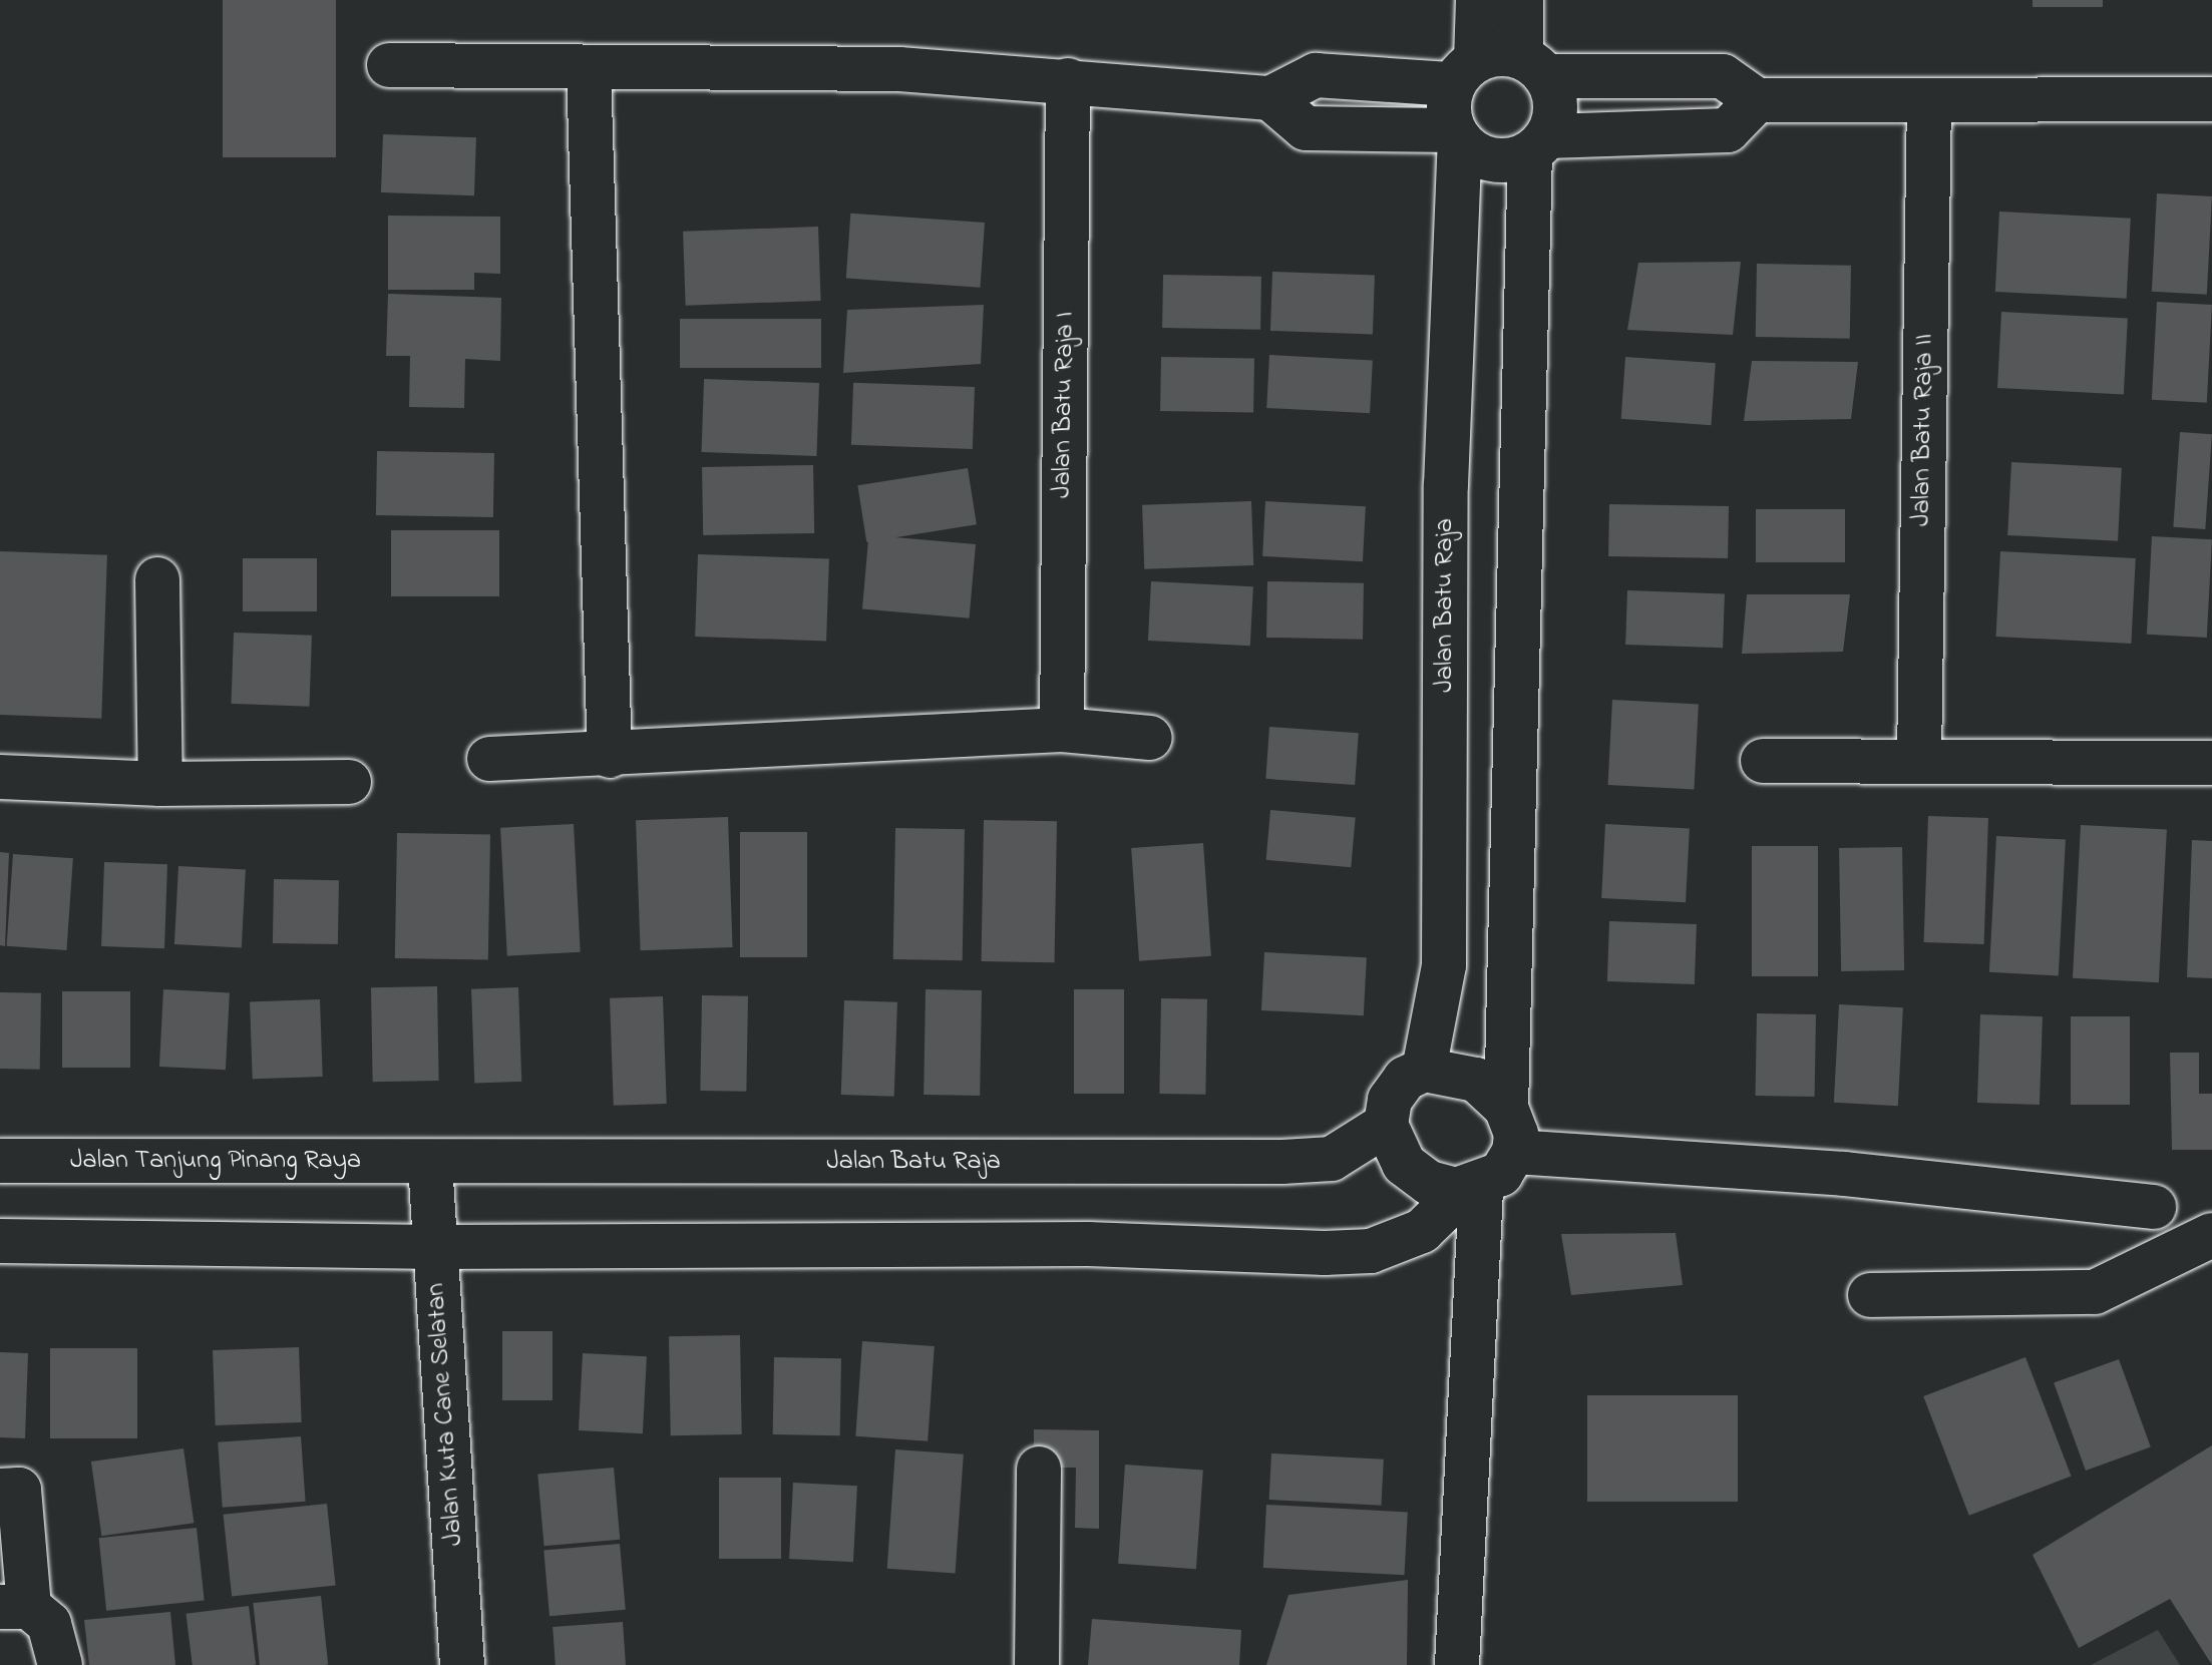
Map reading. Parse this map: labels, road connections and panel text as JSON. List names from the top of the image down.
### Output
{
  "streets": {
    "street": [
      "Jalan Batu Raja I",
      "Jalan Batu Raja II",
      "Jalan Batu Raja",
      "Jalan Tanjung Pinang Raya",
      "Jalan Kuta Cane Selatan"
    ]
  },
  "crossings": [
    ["Jalan Batu Raja", "Jalan Tanjung Pinang Raya"],
    ["Jalan Batu Raja", "Jalan Kuta Cane Selatan"],
    ["Jalan Tanjung Pinang Raya", "Jalan Kuta Cane Selatan"]
  ]
}
